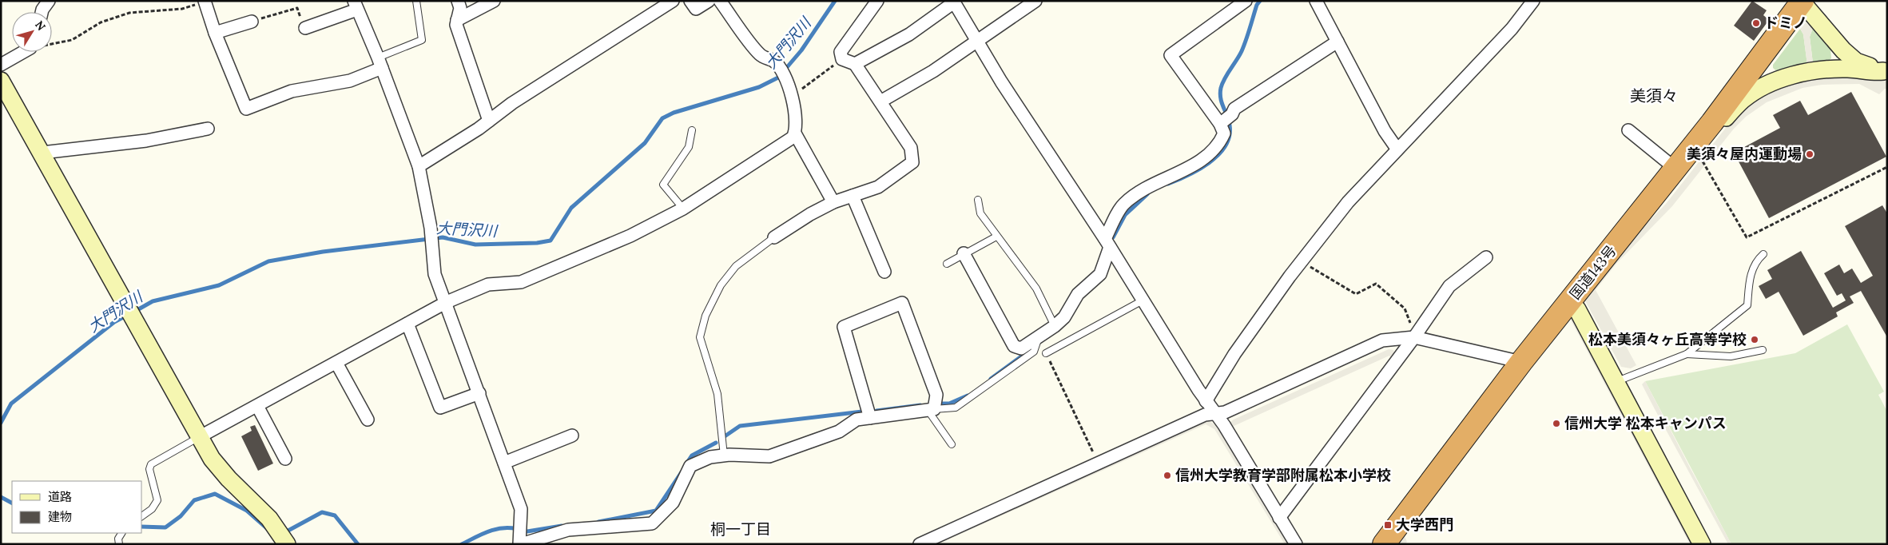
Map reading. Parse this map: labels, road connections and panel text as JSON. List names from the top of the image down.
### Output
{
  "streets": {
    "highway": ["国道143号"]
  },
  "districts": ["美須々", "桐一丁目"],
  "water": ["大門沢川"],
  "places": {
    "other": [
      "ドミノ",
      "美須々屋内運動場",
      "松本美須々ヶ丘高等学校",
      "信州大学 松本キャンパス",
      "信州大学教育学部附属松本小学校"
    ],
    "transit": ["大学西門"]
  },
  "legend": ["道路", "建物"],
  "north": "top right"
}
